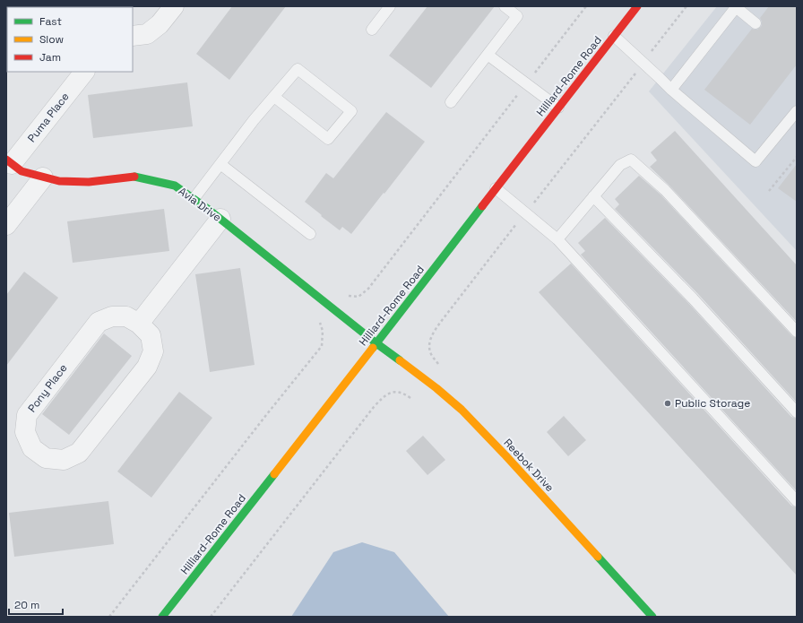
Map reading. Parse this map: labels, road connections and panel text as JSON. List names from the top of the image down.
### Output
{
  "streets": {
    "street": [
      "Hilliard-Rome Road",
      "Puma Place",
      "Avia Drive",
      "Pony Place",
      "Reebok Drive"
    ]
  },
  "crossings": [
    ["Hilliard-Rome Road", "Avia Drive"],
    ["Hilliard-Rome Road", "Reebok Drive"],
    ["Puma Place", "Avia Drive"],
    ["Avia Drive", "Reebok Drive"]
  ],
  "places": ["Public Storage"],
  "legend": ["Fast", "Slow", "Jam"],
  "scale_bar": "20 m"
}
